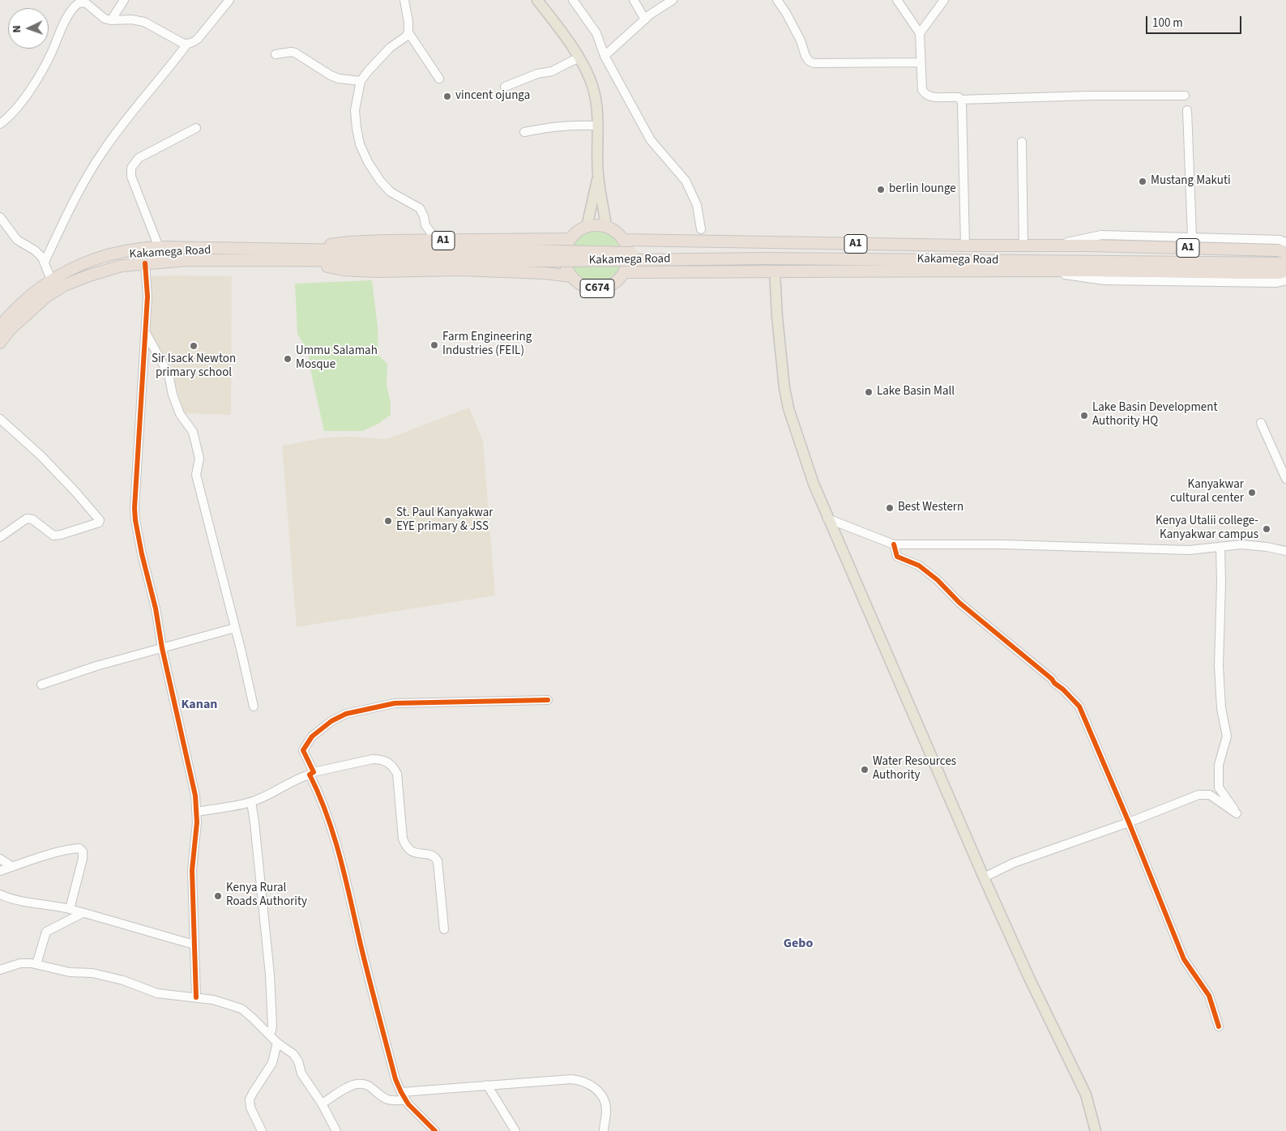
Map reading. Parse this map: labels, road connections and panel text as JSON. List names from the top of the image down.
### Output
{
  "streets": {
    "highway": ["A1", "Kakamega Road", "C674"]
  },
  "crossings": [
    ["A1", "Kakamega Road"],
    ["A1", "C674"]
  ],
  "districts": ["Kanan", "Gebo"],
  "places": [
    "vincent ojunga",
    "Mustang Makuti",
    "berlin lounge",
    "Farm Engineering Industries (FEIL)",
    "Sir Isack Newton primary school",
    "Ummu Salamah Mosque",
    "Lake Basin Mall",
    "Lake Basin Development Authority HQ",
    "Kanyakwar cultural center",
    "Best Western",
    "St. Paul Kanyakwar EYE primary & JSS",
    "Kenya Utalii college- Kanyakwar campus",
    "Water Resources Authority",
    "Kenya Rural Roads Authority"
  ],
  "scale_bar": "100 m",
  "north": "left"
}
